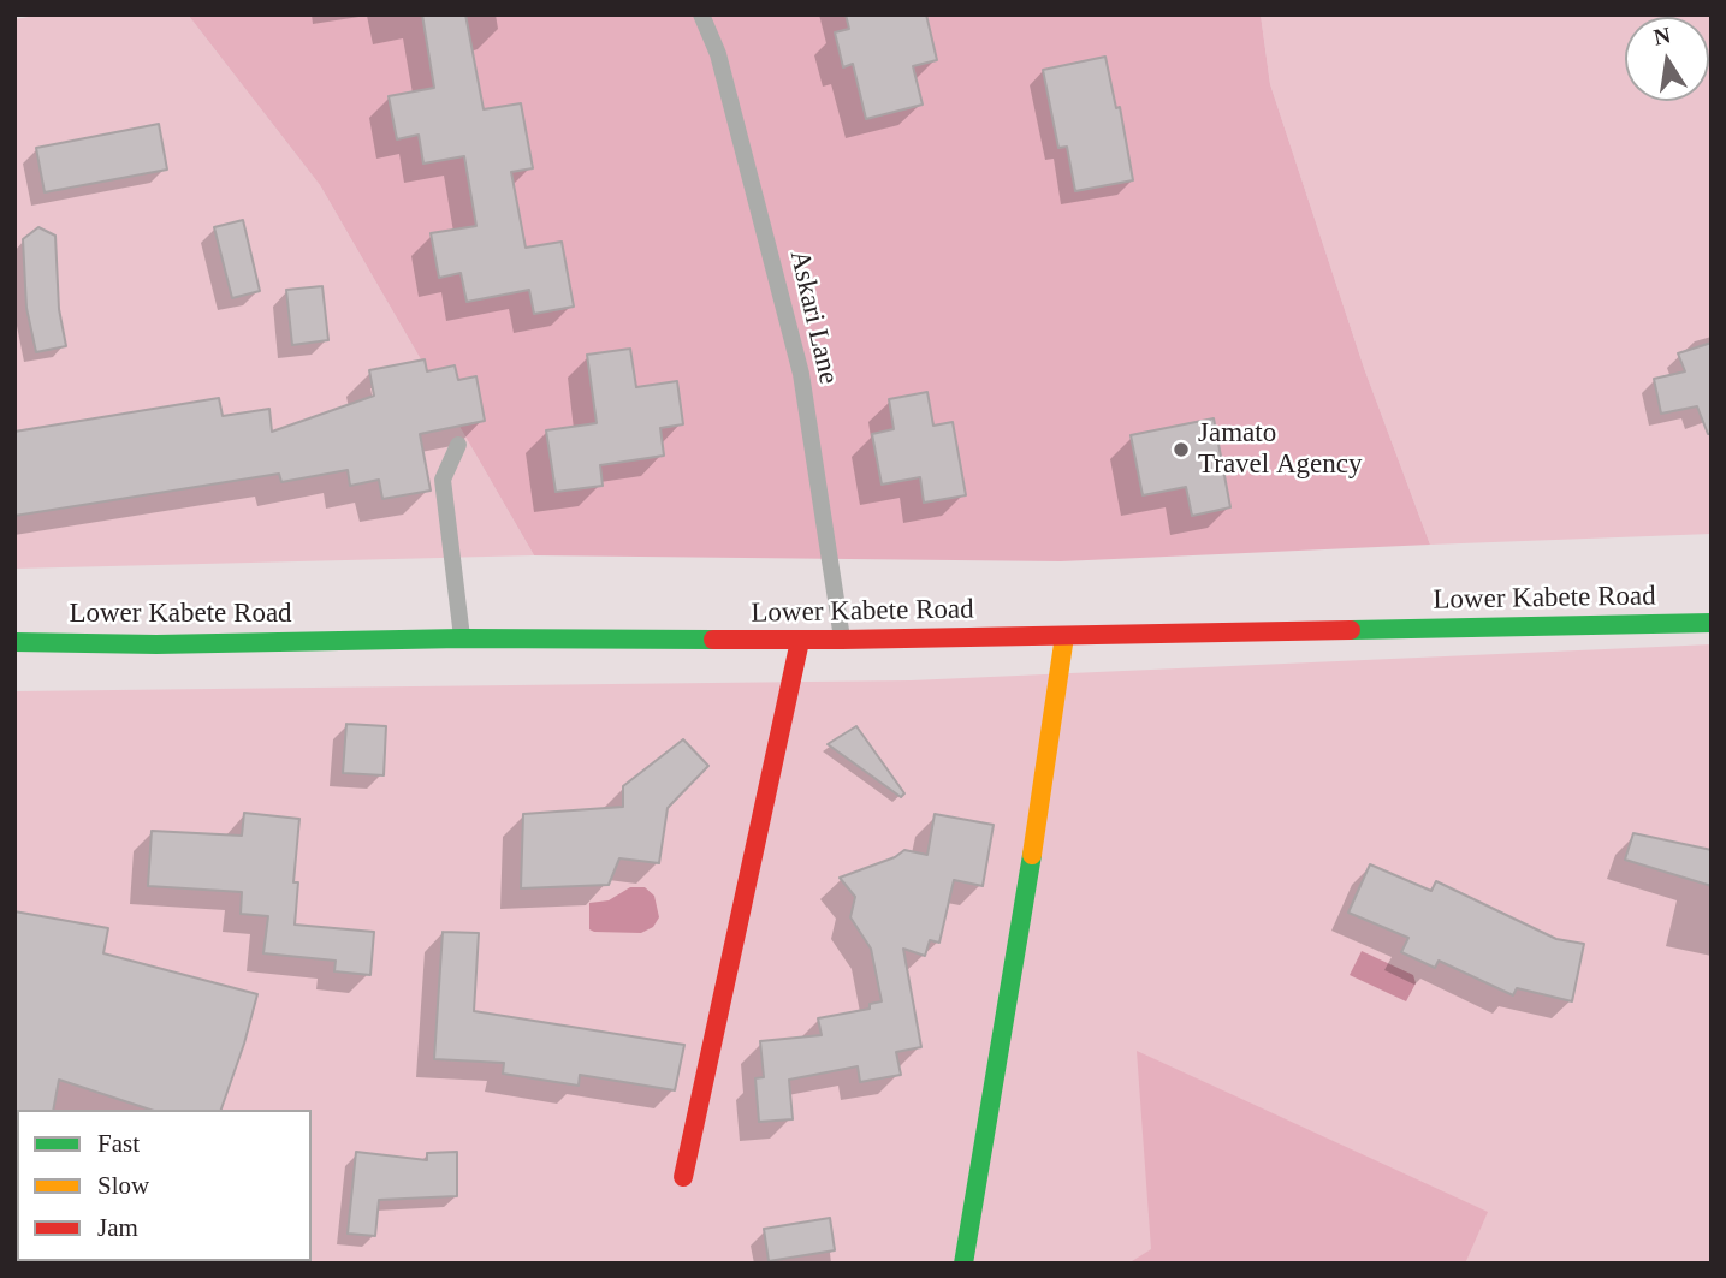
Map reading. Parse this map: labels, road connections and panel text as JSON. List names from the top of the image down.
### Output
{
  "streets": {
    "main road": ["Lower Kabete Road"],
    "lane": ["Askari Lane"]
  },
  "crossings": [
    ["Askari Lane", "Lower Kabete Road"]
  ],
  "places": ["Jamato Travel Agency"],
  "legend": ["Fast", "Slow", "Jam"],
  "north": "top"
}
